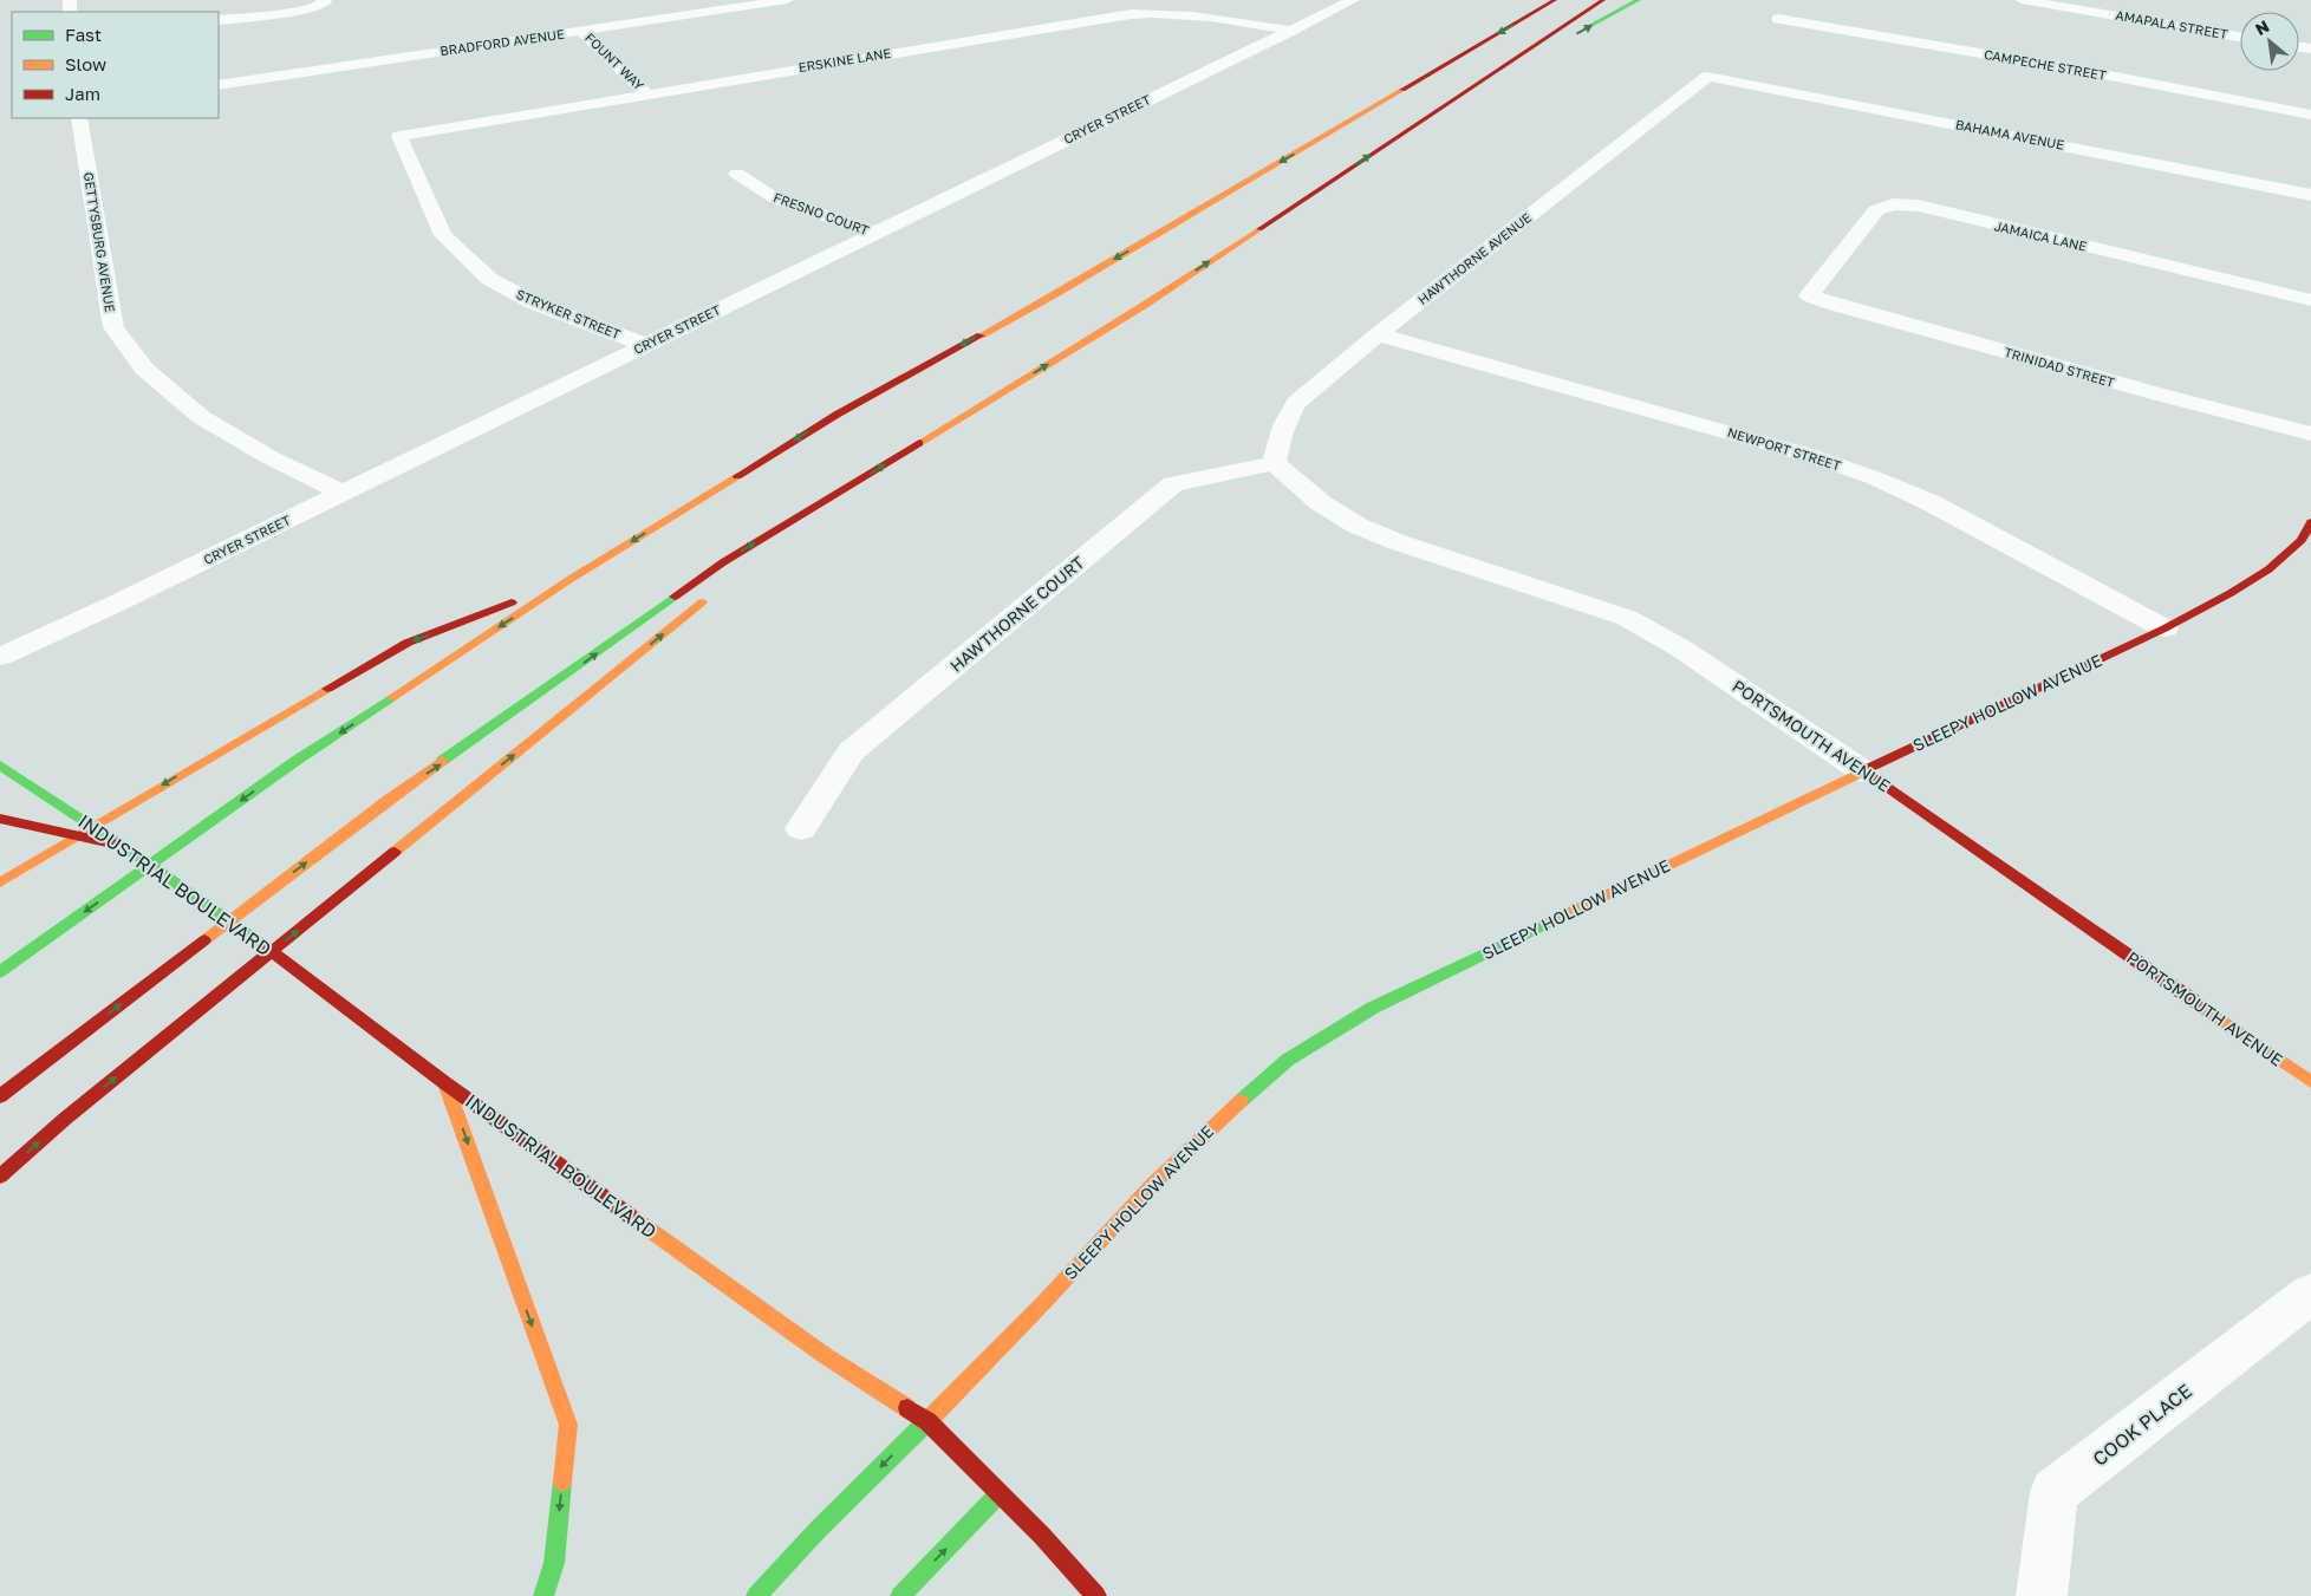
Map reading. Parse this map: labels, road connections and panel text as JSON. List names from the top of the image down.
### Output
{
  "streets": {
    "main road": ["SLEEPY HOLLOW AVENUE", "PORTSMOUTH AVENUE", "INDUSTRIAL BOULEVARD"],
    "street": [
      "AMAPALA STREET",
      "BRADFORD AVENUE",
      "ERSKINE LANE",
      "FOUNT WAY",
      "CAMPECHE STREET",
      "CRYER STREET",
      "BAHAMA AVENUE",
      "FRESNO COURT",
      "JAMAICA LANE",
      "GETTYSBURG AVENUE",
      "HAWTHORNE AVENUE",
      "STRYKER STREET",
      "TRINIDAD STREET",
      "NEWPORT STREET",
      "HAWTHORNE COURT",
      "COOK PLACE"
    ]
  },
  "crossings": [
    ["BRADFORD AVENUE", "FOUNT WAY"],
    ["ERSKINE LANE", "FOUNT WAY"],
    ["ERSKINE LANE", "CRYER STREET"],
    ["ERSKINE LANE", "STRYKER STREET"],
    ["CRYER STREET", "FRESNO COURT"],
    ["CRYER STREET", "GETTYSBURG AVENUE"],
    ["CRYER STREET", "STRYKER STREET"],
    ["BAHAMA AVENUE", "HAWTHORNE AVENUE"],
    ["JAMAICA LANE", "TRINIDAD STREET"],
    ["HAWTHORNE AVENUE", "NEWPORT STREET"],
    ["HAWTHORNE AVENUE", "HAWTHORNE COURT"],
    ["HAWTHORNE AVENUE", "PORTSMOUTH AVENUE"],
    ["NEWPORT STREET", "SLEEPY HOLLOW AVENUE"],
    ["HAWTHORNE COURT", "PORTSMOUTH AVENUE"],
    ["SLEEPY HOLLOW AVENUE", "PORTSMOUTH AVENUE"],
    ["SLEEPY HOLLOW AVENUE", "INDUSTRIAL BOULEVARD"]
  ],
  "legend": ["Fast", "Slow", "Jam"],
  "north": "top left"
}
